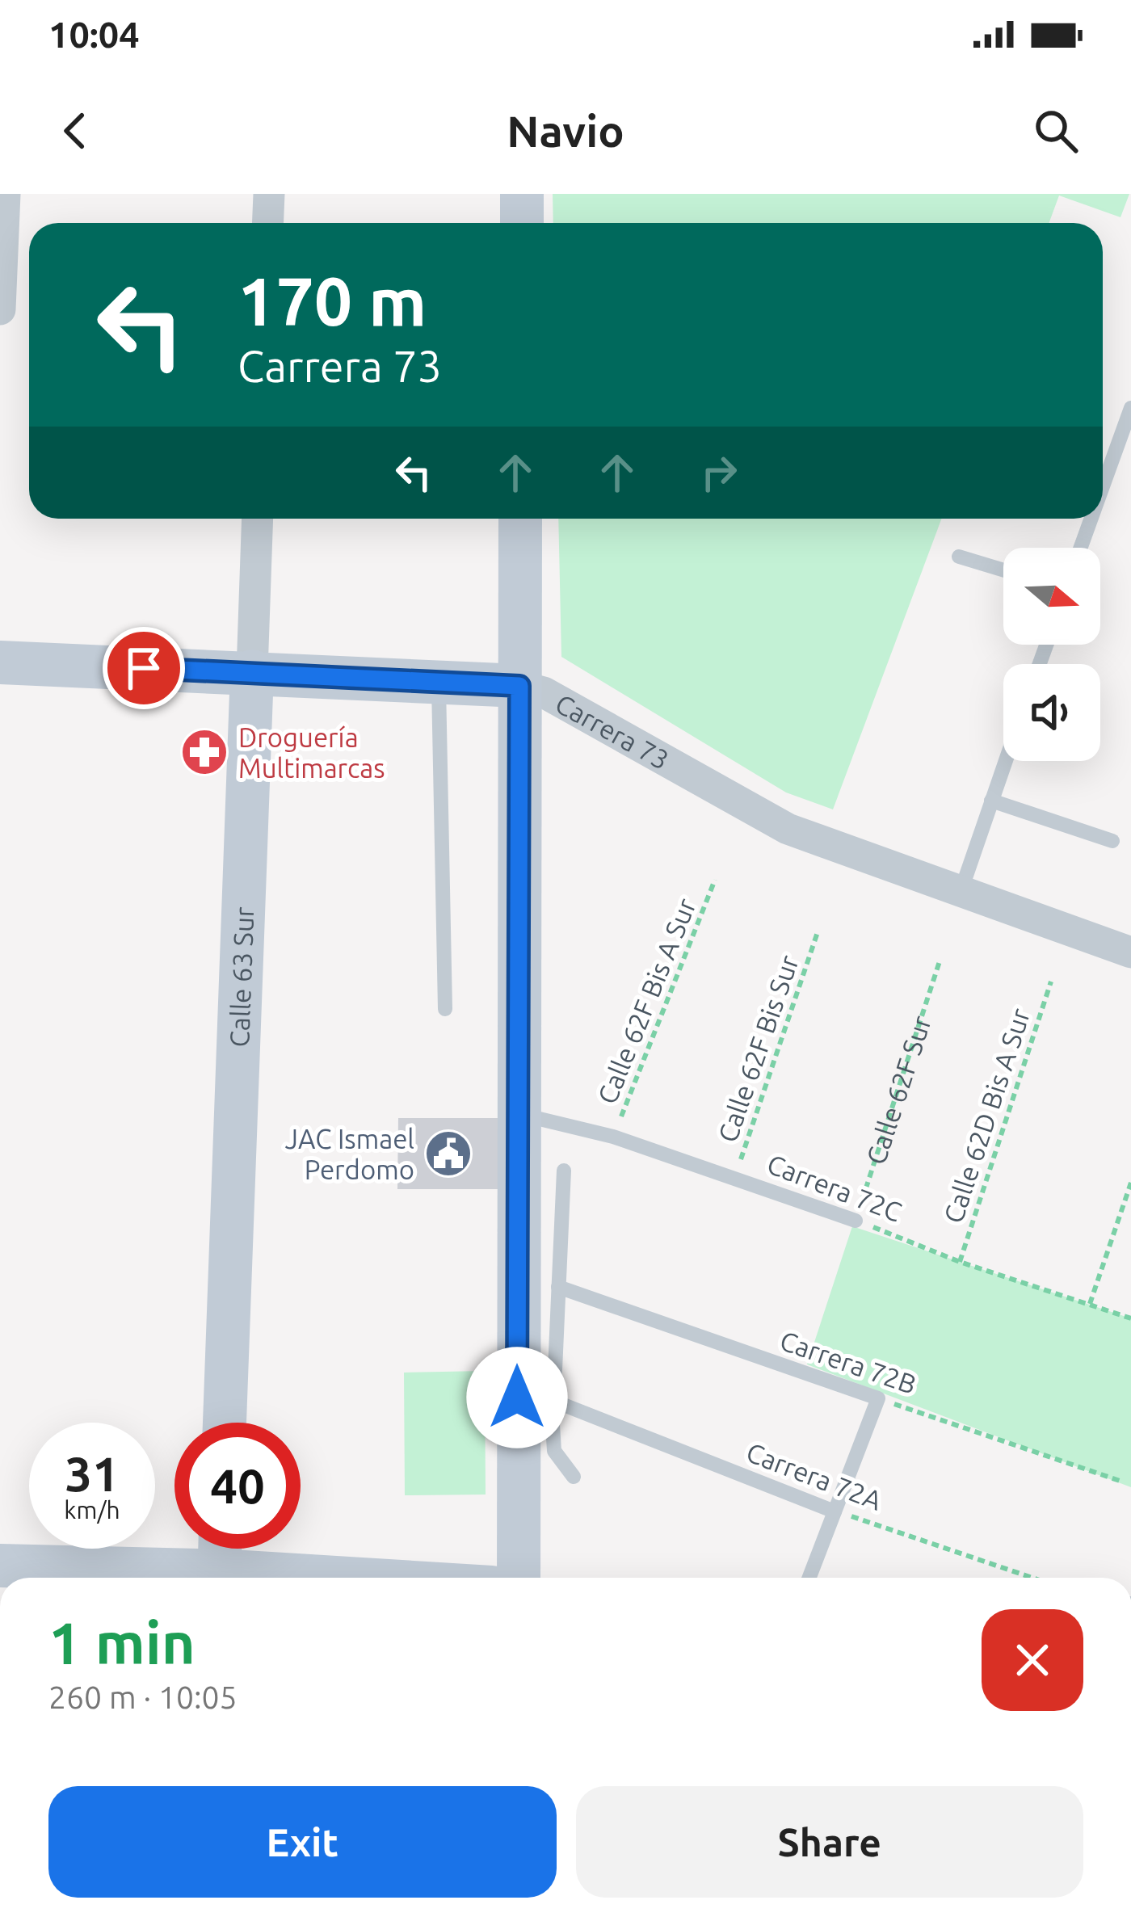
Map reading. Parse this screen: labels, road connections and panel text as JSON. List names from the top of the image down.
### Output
{
  "streets": {
    "street": ["Carrera 73", "Calle 63 Sur"],
    "lane": ["Carrera 72C", "Carrera 72B", "Carrera 72A"],
    "path": [
      "Calle 62F Bis A Sur",
      "Calle 62F Bis Sur",
      "Calle 62F Sur",
      "Calle 62D Bis A Sur"
    ]
  },
  "crossings": [
    ["Carrera 73", "Calle 63 Sur"],
    ["Calle 62F Bis A Sur", "Carrera 72C"],
    ["Calle 62F Bis Sur", "Carrera 72C"],
    ["Calle 62F Sur", "Carrera 72C"],
    ["Calle 62D Bis A Sur", "Carrera 72C"]
  ],
  "places": {
    "pharmacy": ["Droguería Multimarcas"],
    "public building": ["JAC Ismael Perdomo"]
  },
  "north": "right",
  "page": {
    "status": "10:04",
    "header": "Navio",
    "turn": ["170 m", "Carrera 73"],
    "speed": "31 km/h",
    "limit": "40",
    "heading": ["1 min", "260 m · 10:05"],
    "buttons": ["Exit", "Share"]
  }
}
